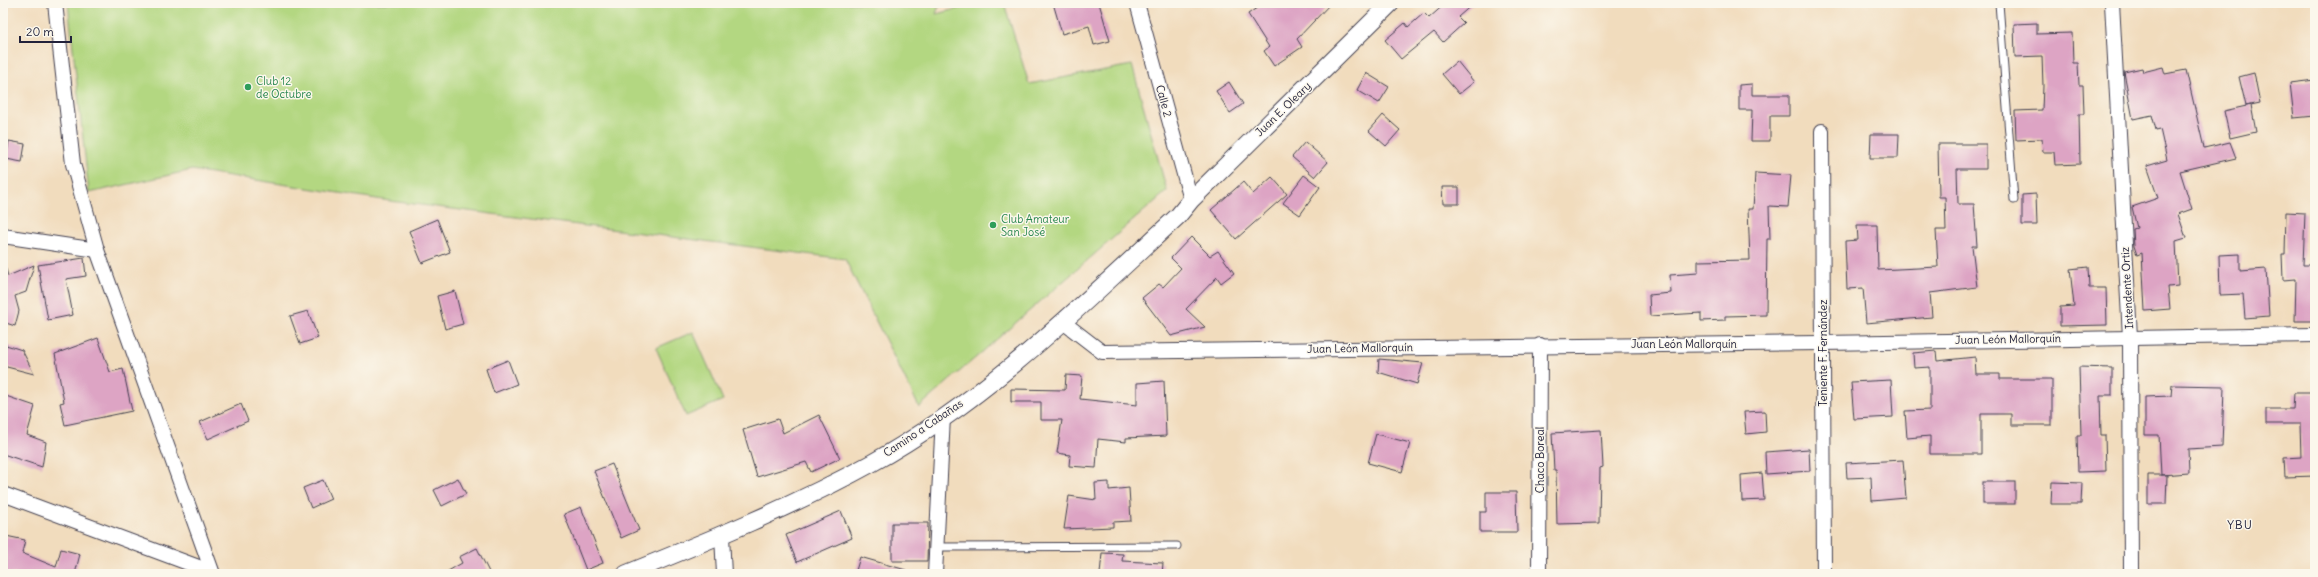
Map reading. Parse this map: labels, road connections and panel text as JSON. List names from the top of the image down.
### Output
{
  "streets": {
    "street": [
      "Calle 2",
      "Juan E. Oleary",
      "Intendente Ortiz",
      "Juan León Mallorquín",
      "Teniente F. Fernández",
      "Camino a Cabañas",
      "Chaco Boreal"
    ]
  },
  "crossings": [
    ["Calle 2", "Juan E. Oleary"],
    ["Juan E. Oleary", "Camino a Cabañas"],
    ["Intendente Ortiz", "Juan León Mallorquín"],
    ["Juan León Mallorquín", "Teniente F. Fernández"],
    ["Juan León Mallorquín", "Camino a Cabañas"],
    ["Juan León Mallorquín", "Chaco Boreal"]
  ],
  "districts": ["YBU"],
  "places": ["Club 12 de Octubre", "Club Amateur San José"],
  "scale_bar": "20 m"
}
